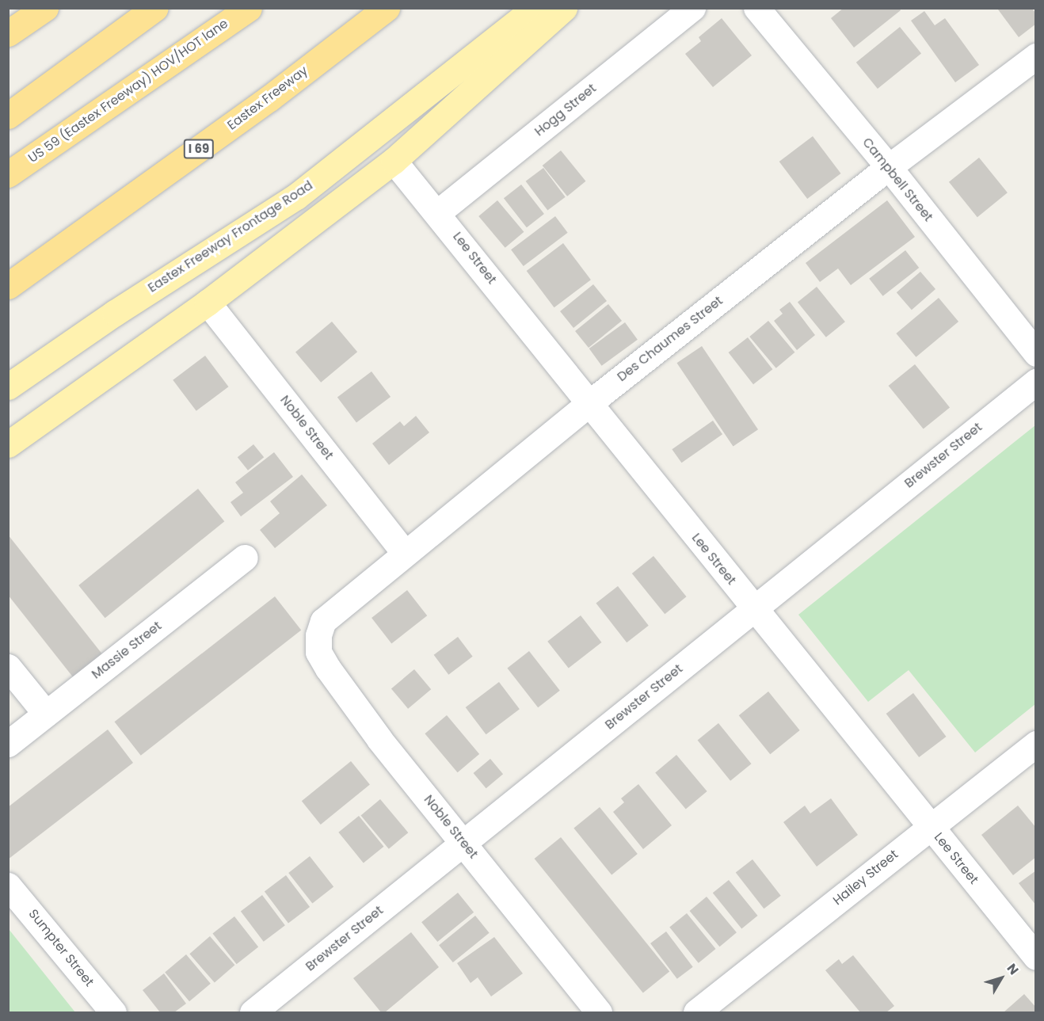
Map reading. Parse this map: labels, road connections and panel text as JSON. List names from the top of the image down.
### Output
{
  "streets": {
    "highway": ["US 59 (Eastex Freeway) HOV/HOT lane", "Eastex Freeway", "I 69"],
    "main road": ["Eastex Freeway Frontage Road"],
    "street": [
      "Hogg Street",
      "Campbell Street",
      "Lee Street",
      "Des Chaumes Street",
      "Noble Street",
      "Brewster Street",
      "Massie Street",
      "Hailey Street",
      "Sumpter Street"
    ]
  },
  "crossings": [
    ["Hogg Street", "Lee Street"],
    ["Campbell Street", "Des Chaumes Street"],
    ["Lee Street", "Des Chaumes Street"],
    ["Lee Street", "Brewster Street"],
    ["Lee Street", "Hailey Street"],
    ["Des Chaumes Street", "Noble Street"],
    ["Noble Street", "Brewster Street"]
  ],
  "north": "top right"
}
